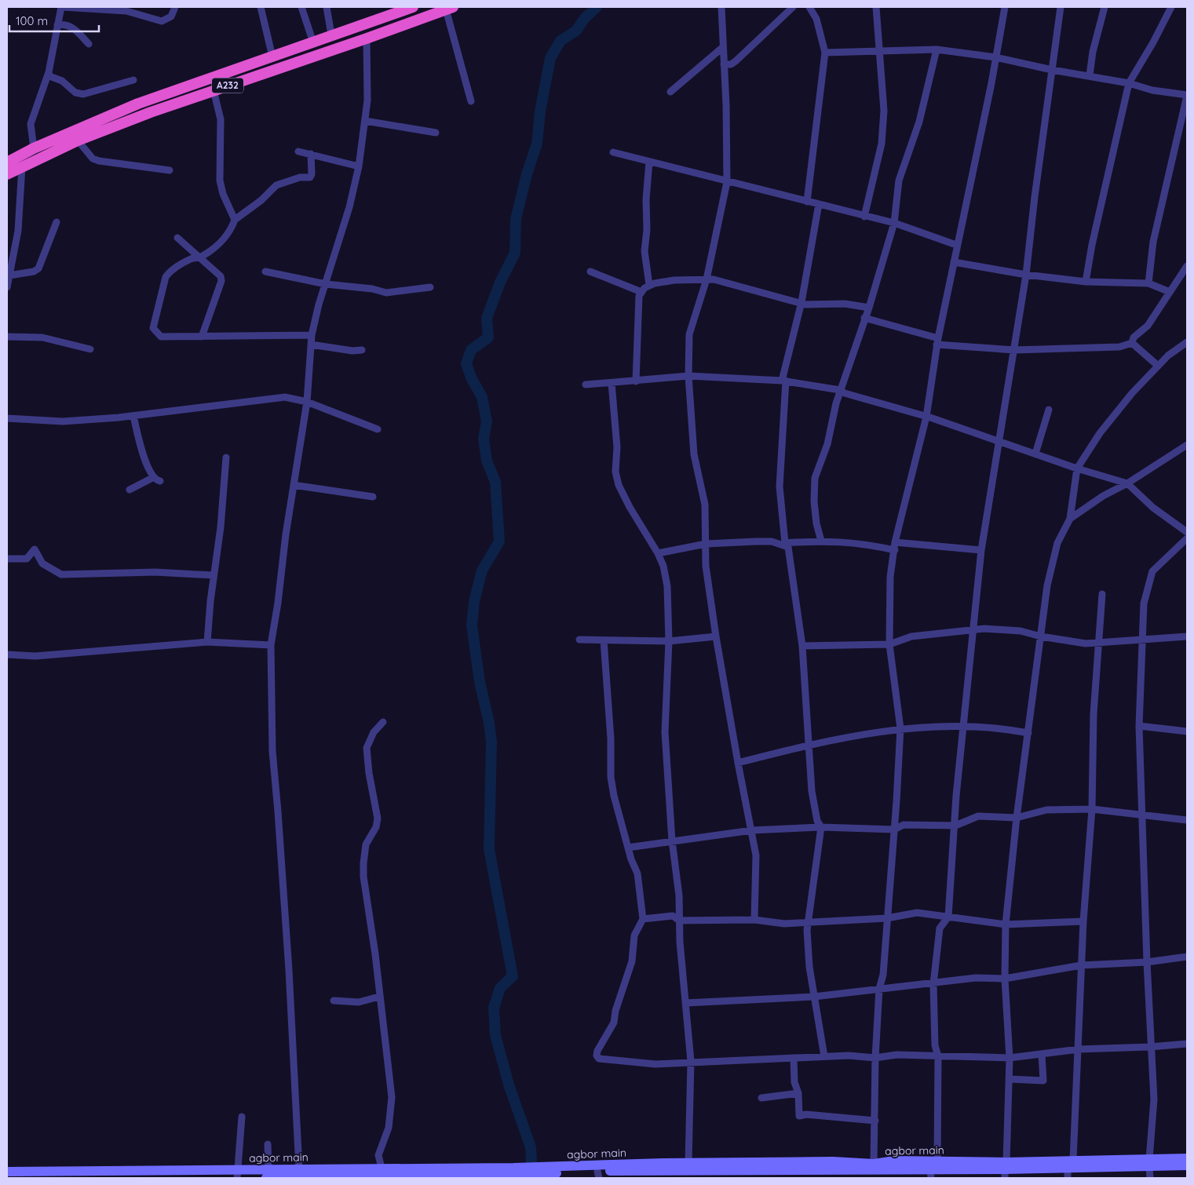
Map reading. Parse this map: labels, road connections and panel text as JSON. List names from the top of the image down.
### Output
{
  "streets": {
    "highway": ["A232"],
    "main road": ["agbor main"]
  },
  "scale_bar": "100 m"
}
